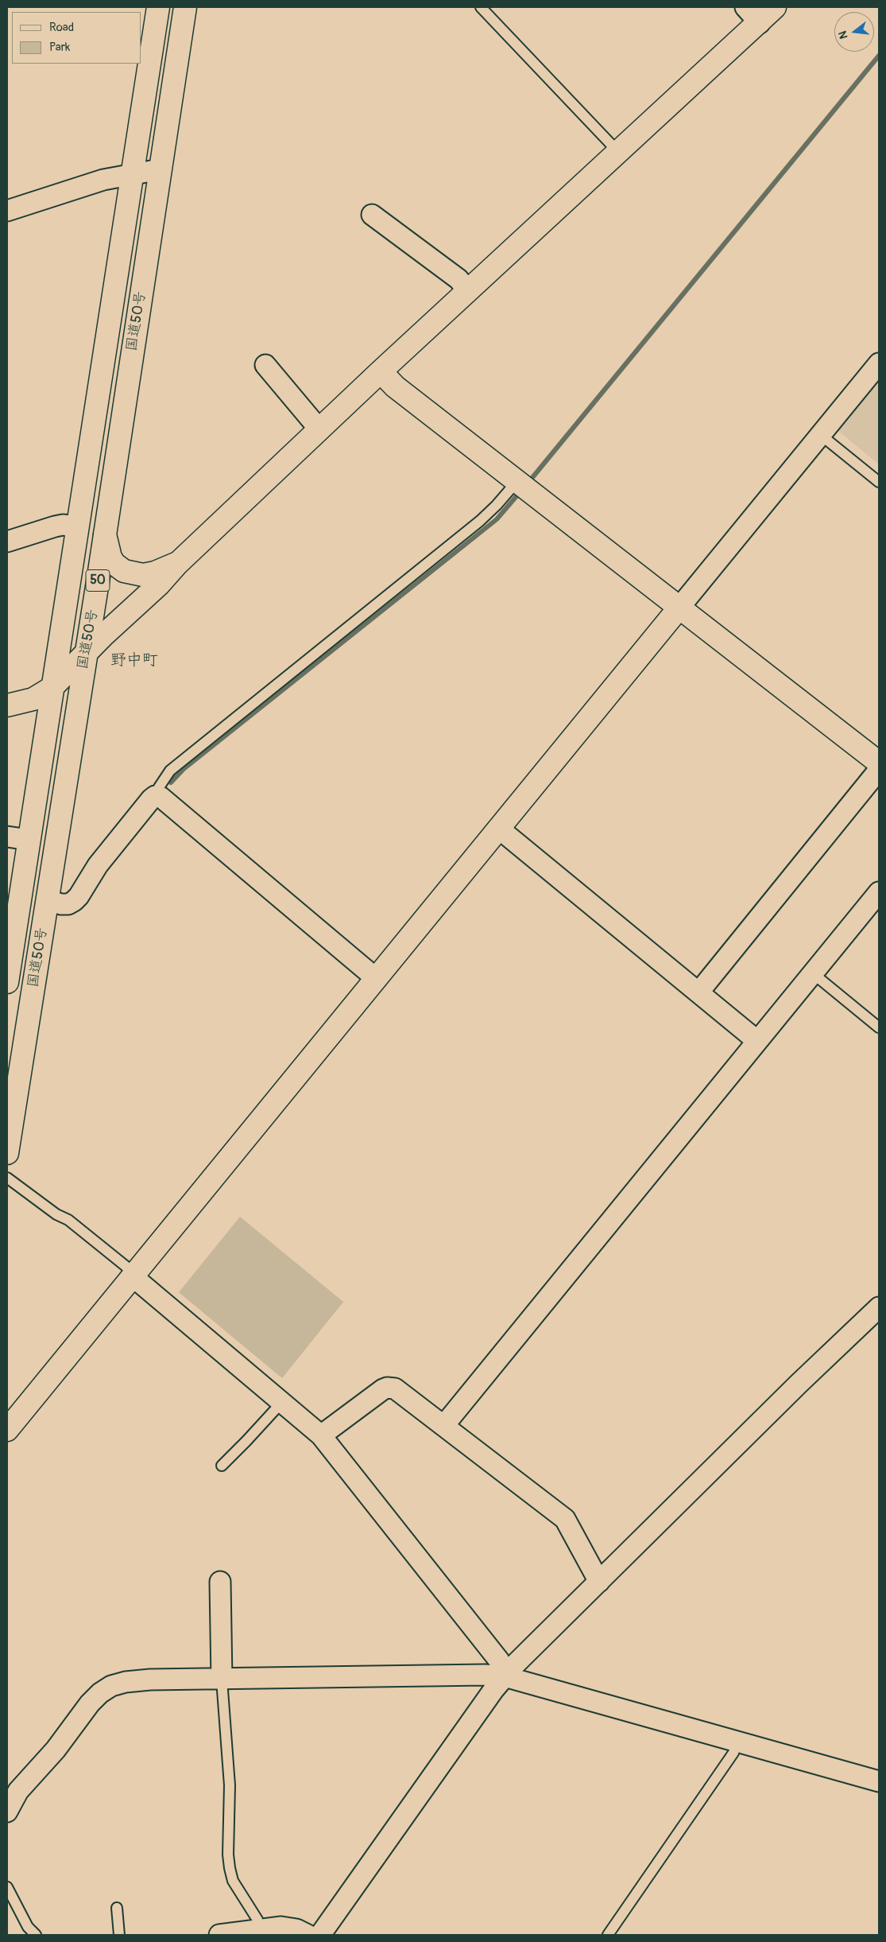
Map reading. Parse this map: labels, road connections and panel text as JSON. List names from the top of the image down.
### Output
{
  "streets": {
    "main road": ["国道50号", "50"]
  },
  "districts": ["野中町"],
  "legend": ["Road", "Park"],
  "north": "left"
}
